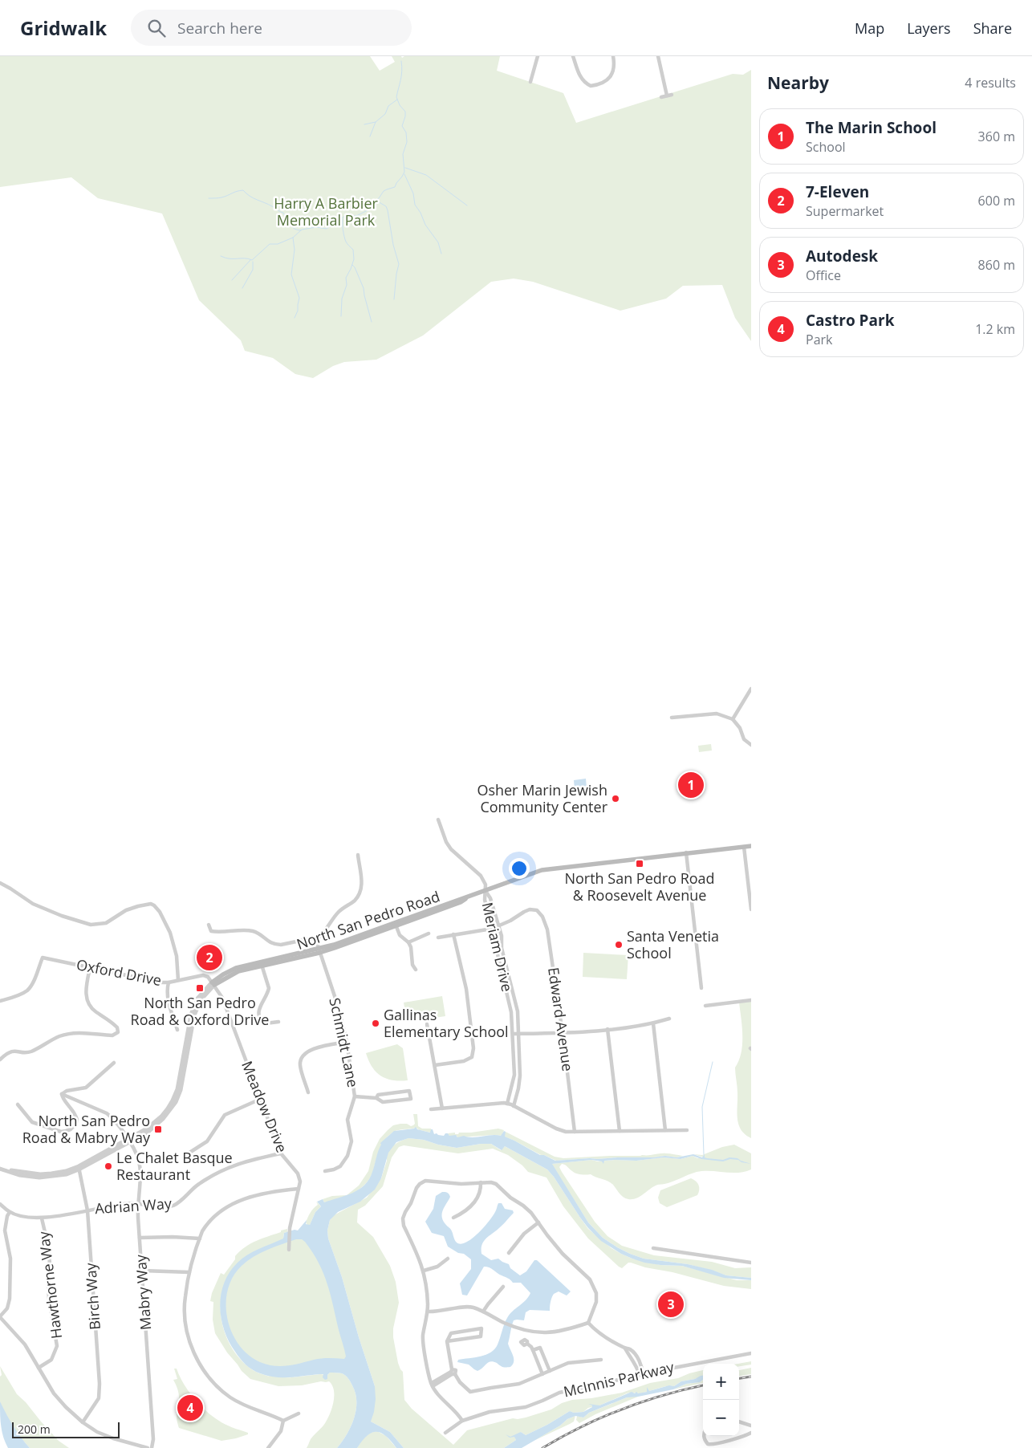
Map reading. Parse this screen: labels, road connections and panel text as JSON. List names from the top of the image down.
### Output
{
  "streets": {
    "main road": ["North San Pedro Road"],
    "street": [
      "Meriam Drive",
      "Oxford Drive",
      "Edward Avenue",
      "Schmidt Lane",
      "Meadow Drive",
      "Adrian Way",
      "Hawthorne Way",
      "Mabry Way",
      "Birch Way",
      "McInnis Parkway"
    ]
  },
  "crossings": [
    ["North San Pedro Road", "Meriam Drive"],
    ["North San Pedro Road", "Oxford Drive"],
    ["North San Pedro Road", "Schmidt Lane"],
    ["North San Pedro Road", "Meadow Drive"],
    ["North San Pedro Road", "Mabry Way"],
    ["North San Pedro Road", "Birch Way"],
    ["Meriam Drive", "Edward Avenue"],
    ["Oxford Drive", "Meadow Drive"],
    ["Meadow Drive", "Adrian Way"],
    ["Adrian Way", "Hawthorne Way"],
    ["Adrian Way", "Mabry Way"],
    ["Adrian Way", "Birch Way"]
  ],
  "parks": ["Harry A Barbier Memorial Park"],
  "places": {
    "other": [
      "Osher Marin Jewish Community Center",
      "Santa Venetia School",
      "Gallinas Elementary School",
      "Le Chalet Basque Restaurant"
    ],
    "transit": ["North San Pedro Road & Roosevelt Avenue", "North San Pedro Road & Oxford Drive", "North San Pedro Road & Mabry Way"]
  },
  "scale_bar": "200 m",
  "page": {
    "header": "Gridwalk",
    "search": "Search here",
    "nav": ["Map", "Layers", "Share"],
    "heading": ["Nearby", "4 results"],
    "list": [
      {
        "mark": "1",
        "name": "The Marin School",
        "note": "School",
        "value": "360 m"
      },
      {
        "mark": "2",
        "name": "7-Eleven",
        "note": "Supermarket",
        "value": "600 m"
      },
      {
        "mark": "3",
        "name": "Autodesk",
        "note": "Office",
        "value": "860 m"
      },
      {
        "mark": "4",
        "name": "Castro Park",
        "note": "Park",
        "value": "1.2 km"
      }
    ],
    "pins": [
      "1",
      "2",
      "3",
      "4"
    ],
    "map_buttons": ["+", "−"],
    "scale": "200 m"
  }
}
